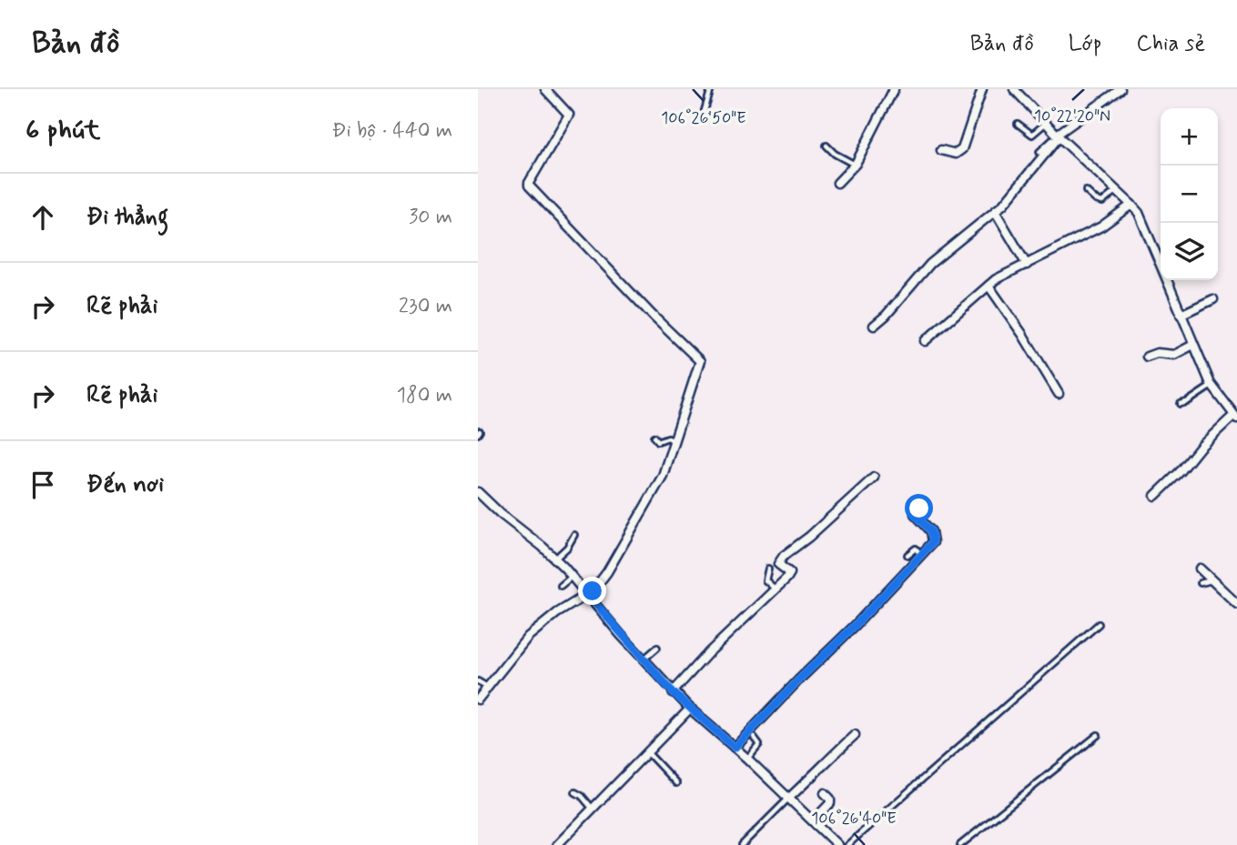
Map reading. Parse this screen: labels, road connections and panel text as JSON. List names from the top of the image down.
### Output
{
  "page": {
    "header": "Bản đồ",
    "nav": ["Bản đồ", "Lớp", "Chia sẻ"],
    "heading": ["6 phút", "Đi bộ · 440 m"],
    "map_buttons": ["+", "−"],
    "list": [
      ["Đi thẳng", "30 m"],
      ["Rẽ phải", "230 m"],
      ["Rẽ phải", "180 m"],
      "Đến nơi"
    ]
  },
  "coordinates": ["10°22'20\"N", "106°26'50\"E", "106°26'40\"E"]
}
